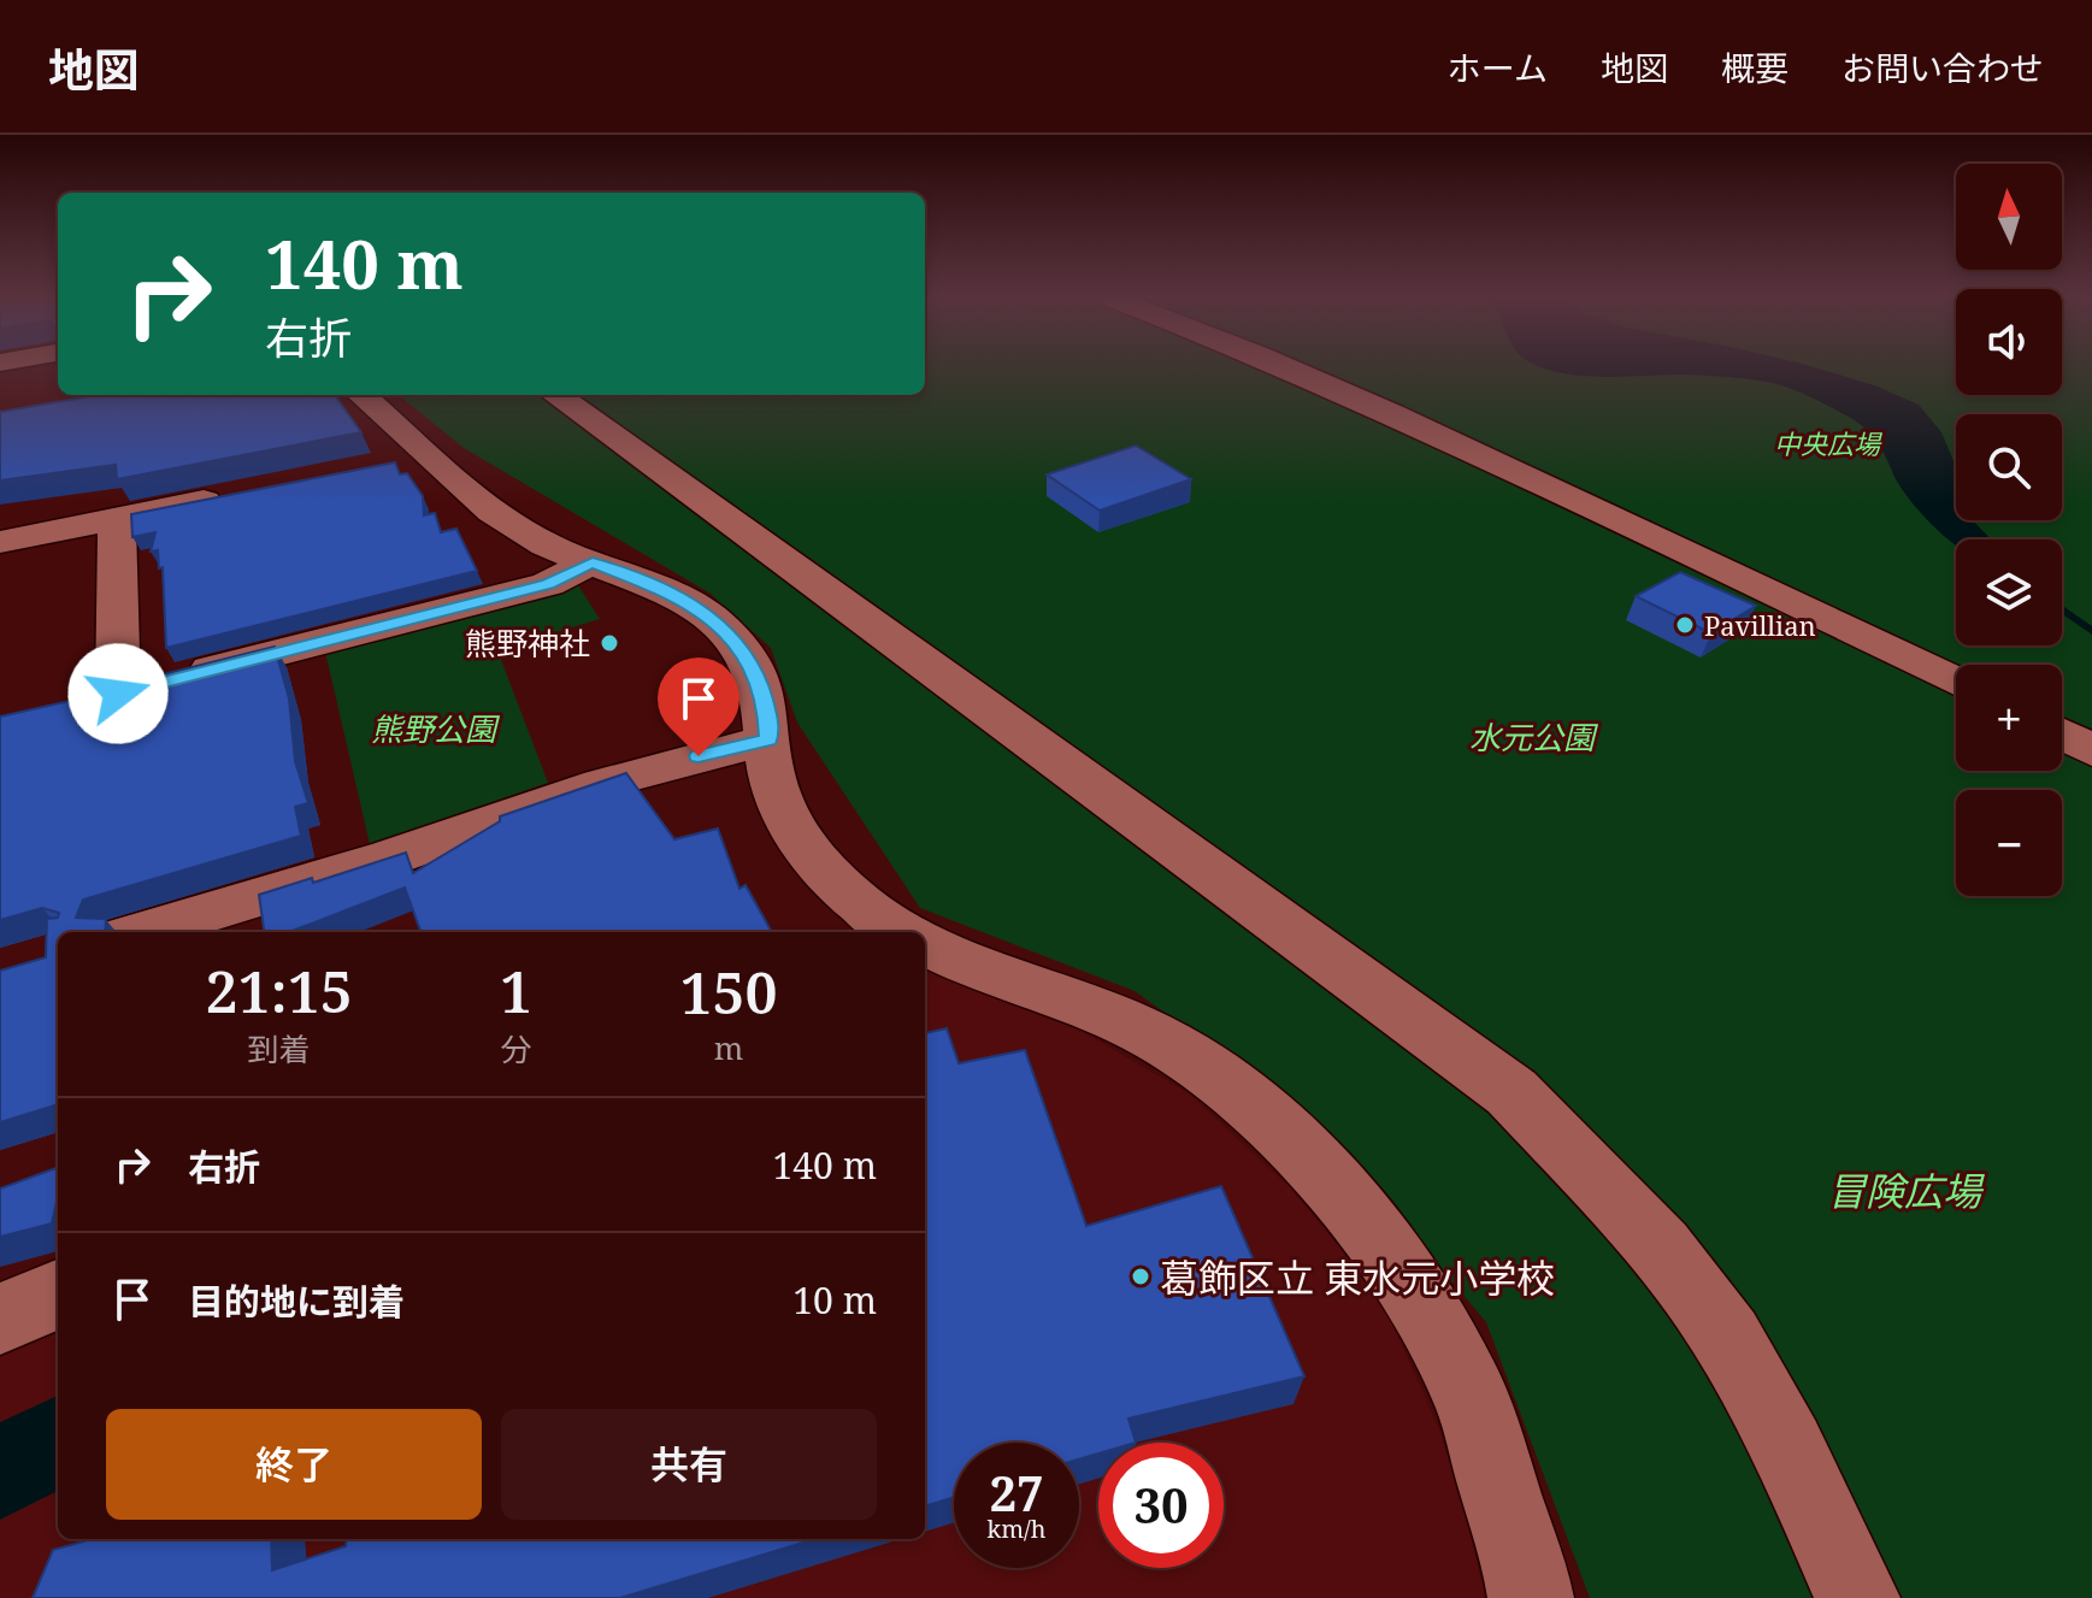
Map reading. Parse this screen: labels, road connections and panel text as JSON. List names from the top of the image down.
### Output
{
  "parks": [
    "中央広場",
    "熊野公園",
    "水元公園",
    "冒険広場"
  ],
  "places": ["Pavillian", "熊野神社", "葛飾区立 東水元小学校"],
  "north": "top",
  "page": {
    "header": "地図",
    "nav": [
      "ホーム",
      "地図",
      "概要",
      "お問い合わせ"
    ],
    "map_buttons": ["+", "−"],
    "turn": ["140 m", "右折"],
    "eta": [
      "21:15",
      "到着",
      "1",
      "分",
      "150",
      "m"
    ],
    "list": [
      {
        "name": "右折",
        "value": "140 m"
      },
      {
        "name": "目的地に到着",
        "value": "10 m"
      }
    ],
    "buttons": ["終了", "共有"],
    "speed": "27 km/h",
    "limit": "30"
  }
}
